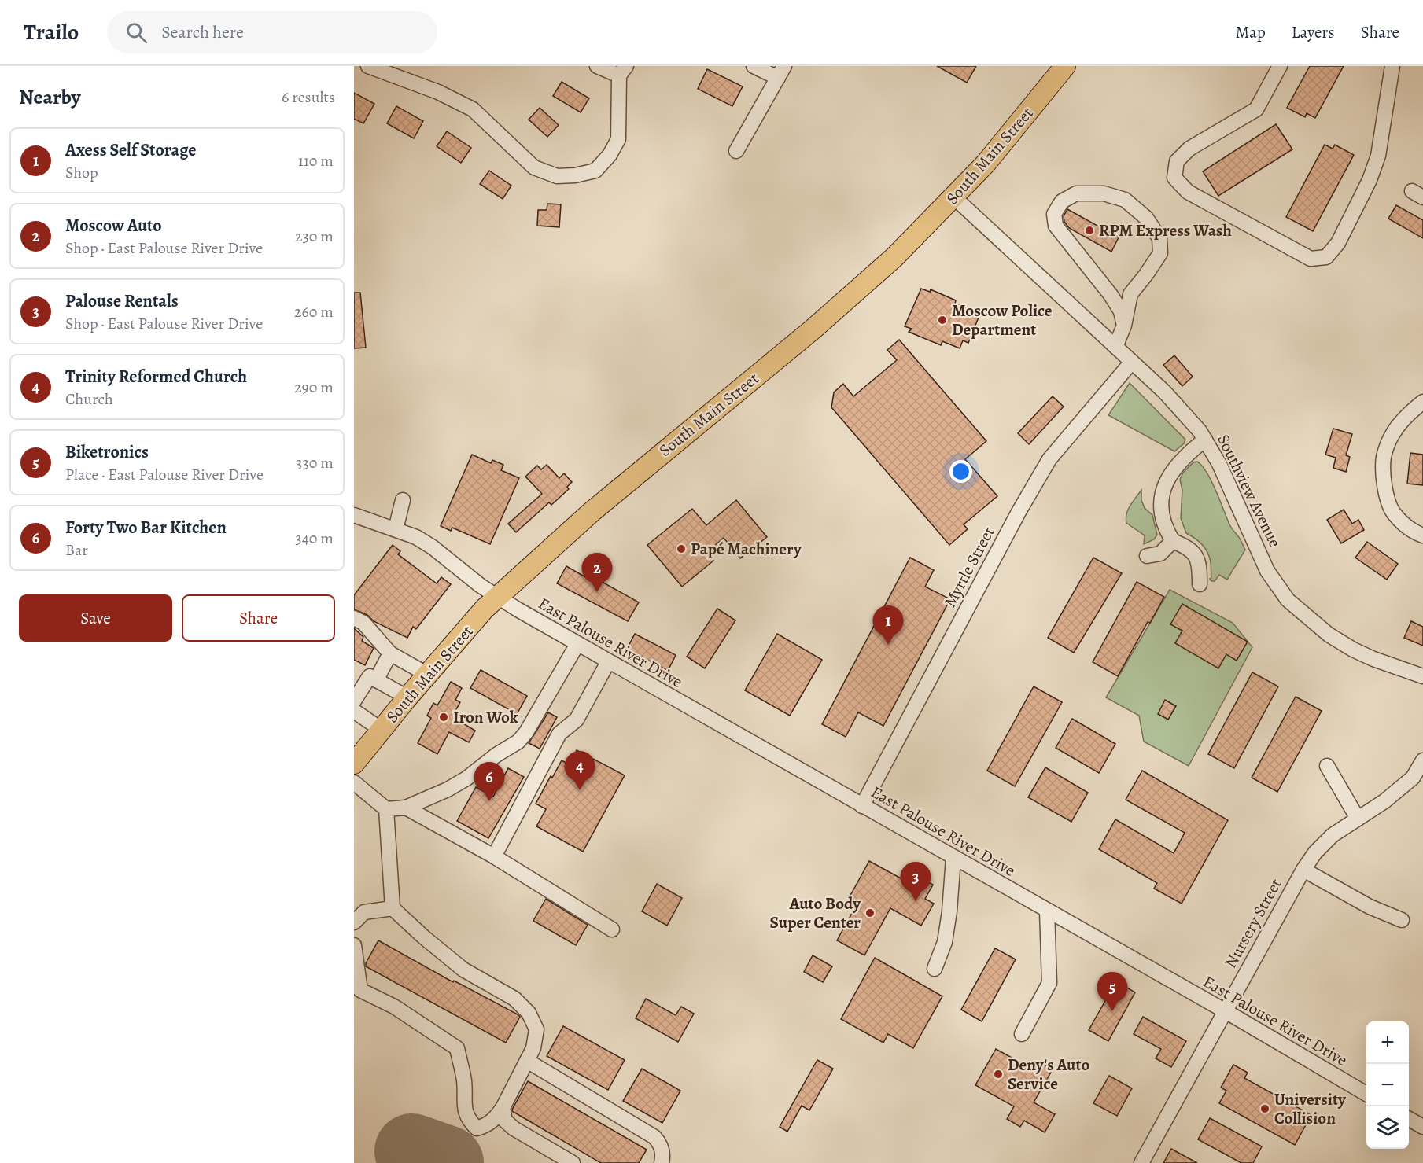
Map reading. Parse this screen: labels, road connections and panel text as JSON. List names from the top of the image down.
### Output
{
  "streets": {
    "highway": ["South Main Street"],
    "street": [
      "Southview Avenue",
      "Myrtle Street",
      "East Palouse River Drive",
      "Nursery Street"
    ]
  },
  "crossings": [
    ["South Main Street", "Southview Avenue"],
    ["South Main Street", "East Palouse River Drive"],
    ["Southview Avenue", "Myrtle Street"],
    ["Myrtle Street", "East Palouse River Drive"],
    ["East Palouse River Drive", "Nursery Street"]
  ],
  "places": [
    "RPM Express Wash",
    "Moscow Police Department",
    "Papé Machinery",
    "Iron Wok",
    "Auto Body Super Center",
    "Deny's Auto Service",
    "University Collision"
  ],
  "page": {
    "header": "Trailo",
    "search": "Search here",
    "nav": ["Map", "Layers", "Share"],
    "heading": ["Nearby", "6 results"],
    "list": [
      {
        "mark": "1",
        "name": "Axess Self Storage",
        "note": "Shop",
        "value": "110 m"
      },
      {
        "mark": "2",
        "name": "Moscow Auto",
        "note": "Shop · East Palouse River Drive",
        "value": "230 m"
      },
      {
        "mark": "3",
        "name": "Palouse Rentals",
        "note": "Shop · East Palouse River Drive",
        "value": "260 m"
      },
      {
        "mark": "4",
        "name": "Trinity Reformed Church",
        "note": "Church",
        "value": "290 m"
      },
      {
        "mark": "5",
        "name": "Biketronics",
        "note": "Place · East Palouse River Drive",
        "value": "330 m"
      },
      {
        "mark": "6",
        "name": "Forty Two Bar Kitchen",
        "note": "Bar",
        "value": "340 m"
      }
    ],
    "pins": [
      "2",
      "1",
      "4",
      "6",
      "3",
      "5"
    ],
    "buttons": ["Save", "Share"],
    "map_buttons": ["+", "−"]
  }
}
